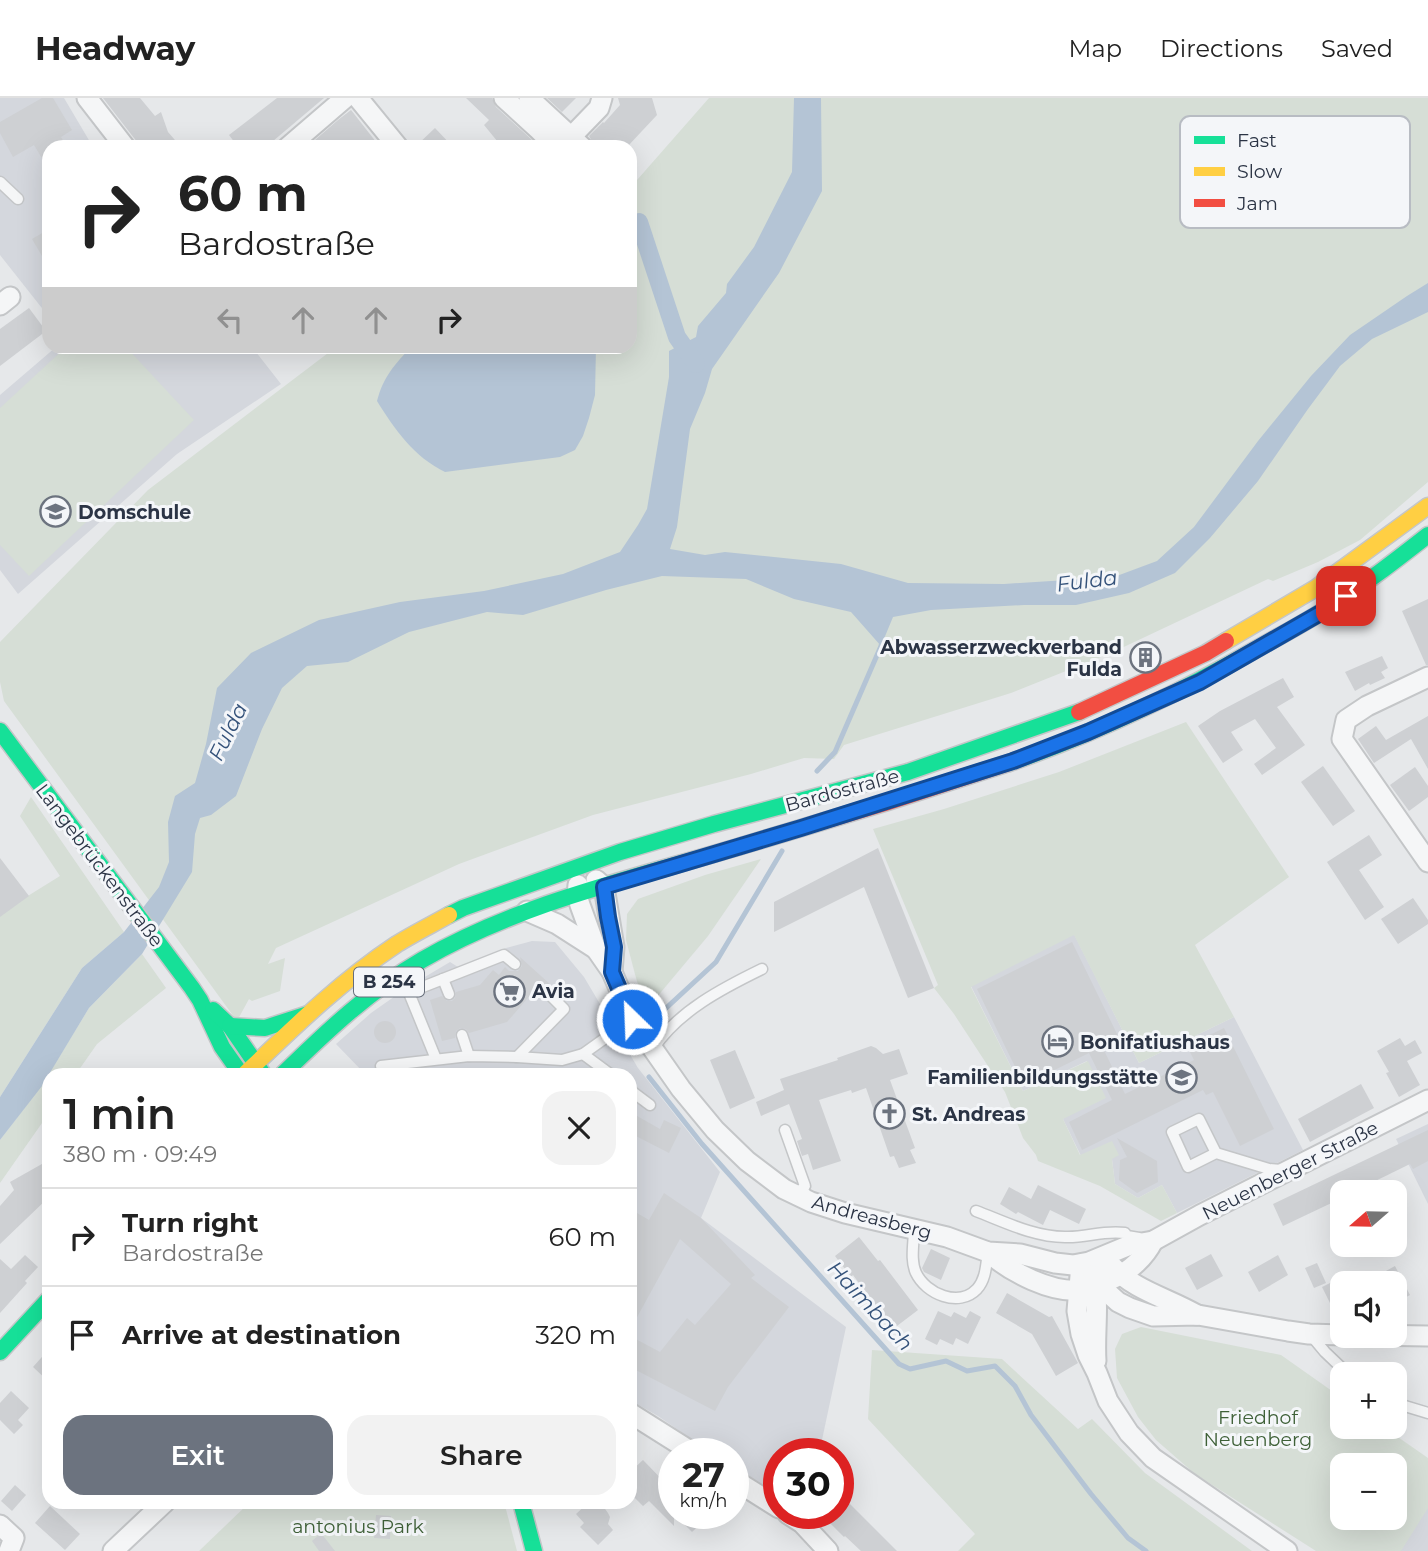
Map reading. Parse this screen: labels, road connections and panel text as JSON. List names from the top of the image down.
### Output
{
  "streets": {
    "main road": ["Bardostraße", "Langebrückenstraße", "B 254"],
    "street": ["Neuenberger Straße", "Andreasberg"]
  },
  "crossings": [
    ["Bardostraße", "Andreasberg"],
    ["Neuenberger Straße", "Andreasberg"]
  ],
  "water": ["Fulda", "Haimbach"],
  "parks": ["Friedhof Neuenberg", "antonius Park"],
  "places": {
    "school or university": ["Domschule", "Familienbildungsstätte"],
    "building": ["Abwasserzweckverband Fulda"],
    "supermarket": ["Avia"],
    "hotel": ["Bonifatiushaus"],
    "church": ["St. Andreas"]
  },
  "legend": ["Fast", "Slow", "Jam"],
  "north": "left",
  "page": {
    "header": "Headway",
    "nav": ["Map", "Directions", "Saved"],
    "turn": ["60 m", "Bardostraße"],
    "heading": ["1 min", "380 m · 09:49"],
    "map_buttons": ["+", "−"],
    "list": [
      {
        "name": "Turn right",
        "note": "Bardostraße",
        "value": "60 m"
      },
      {
        "name": "Arrive at destination",
        "value": "320 m"
      }
    ],
    "buttons": ["Exit", "Share"],
    "speed": "27 km/h",
    "limit": "30"
  }
}
